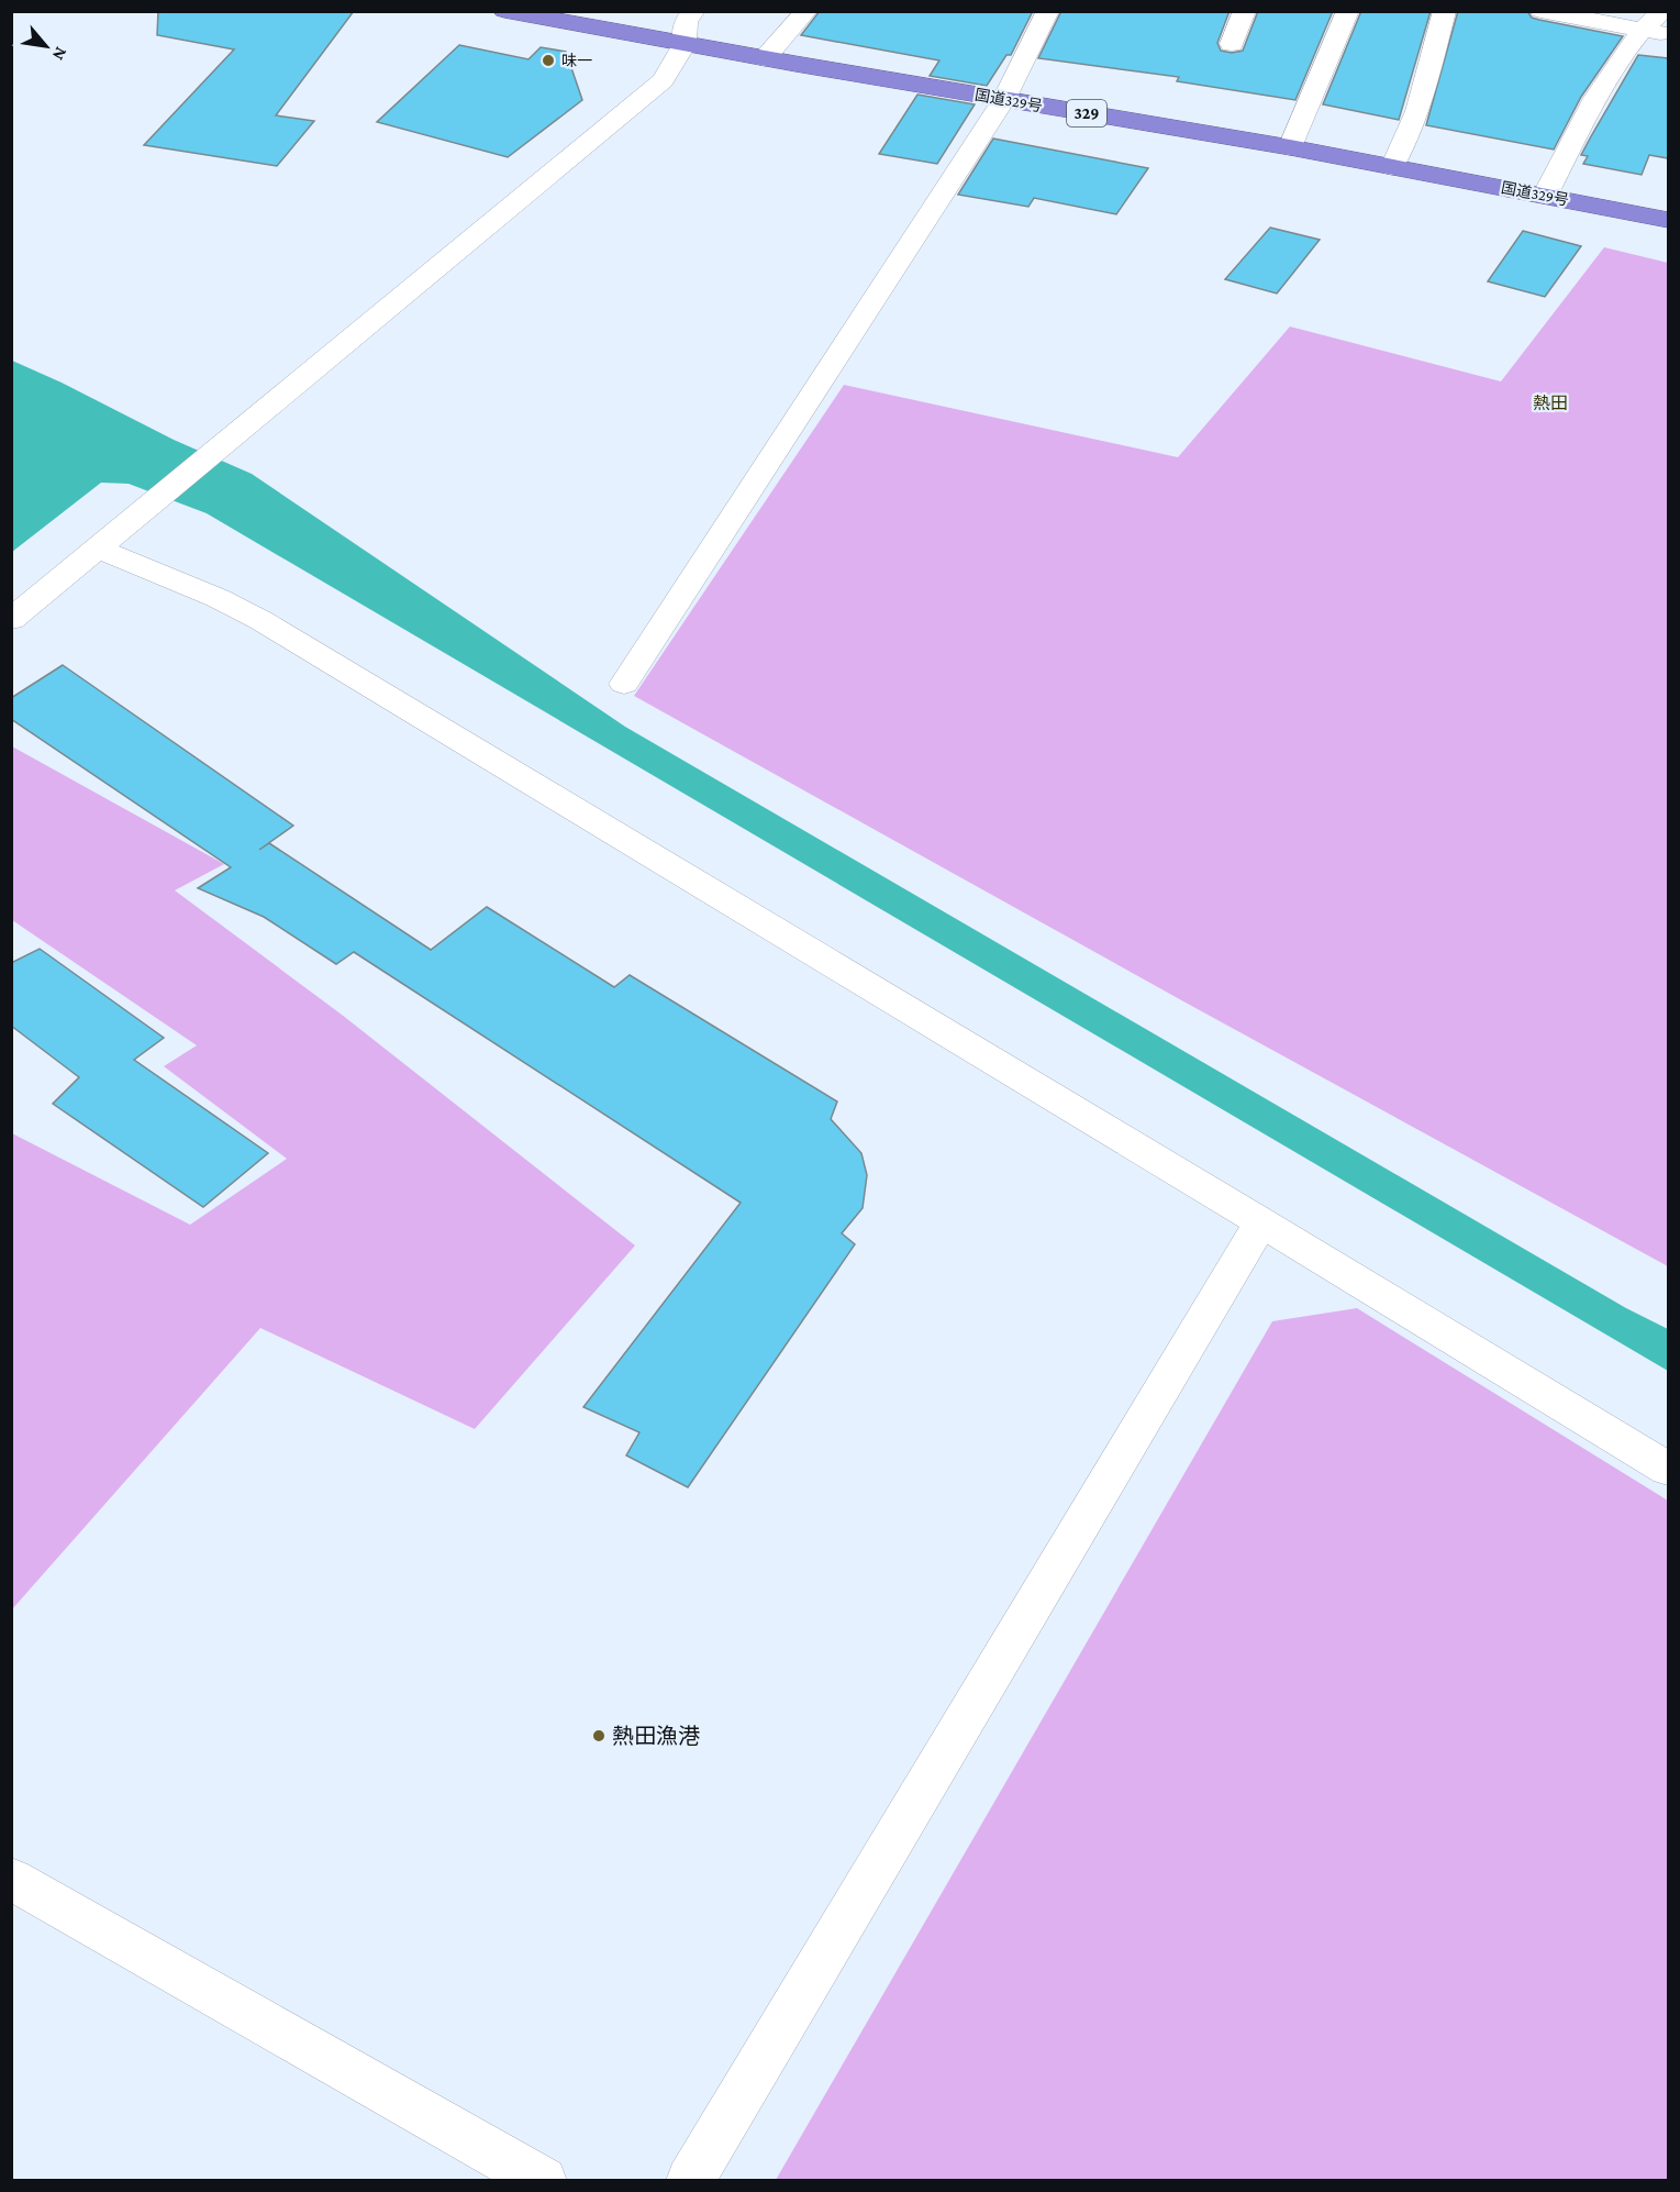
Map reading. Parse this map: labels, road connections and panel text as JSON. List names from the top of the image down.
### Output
{
  "streets": {
    "highway": ["国道329号", "329"]
  },
  "districts": ["熱田"],
  "places": ["味一", "熱田漁港"],
  "north": "bottom right"
}
